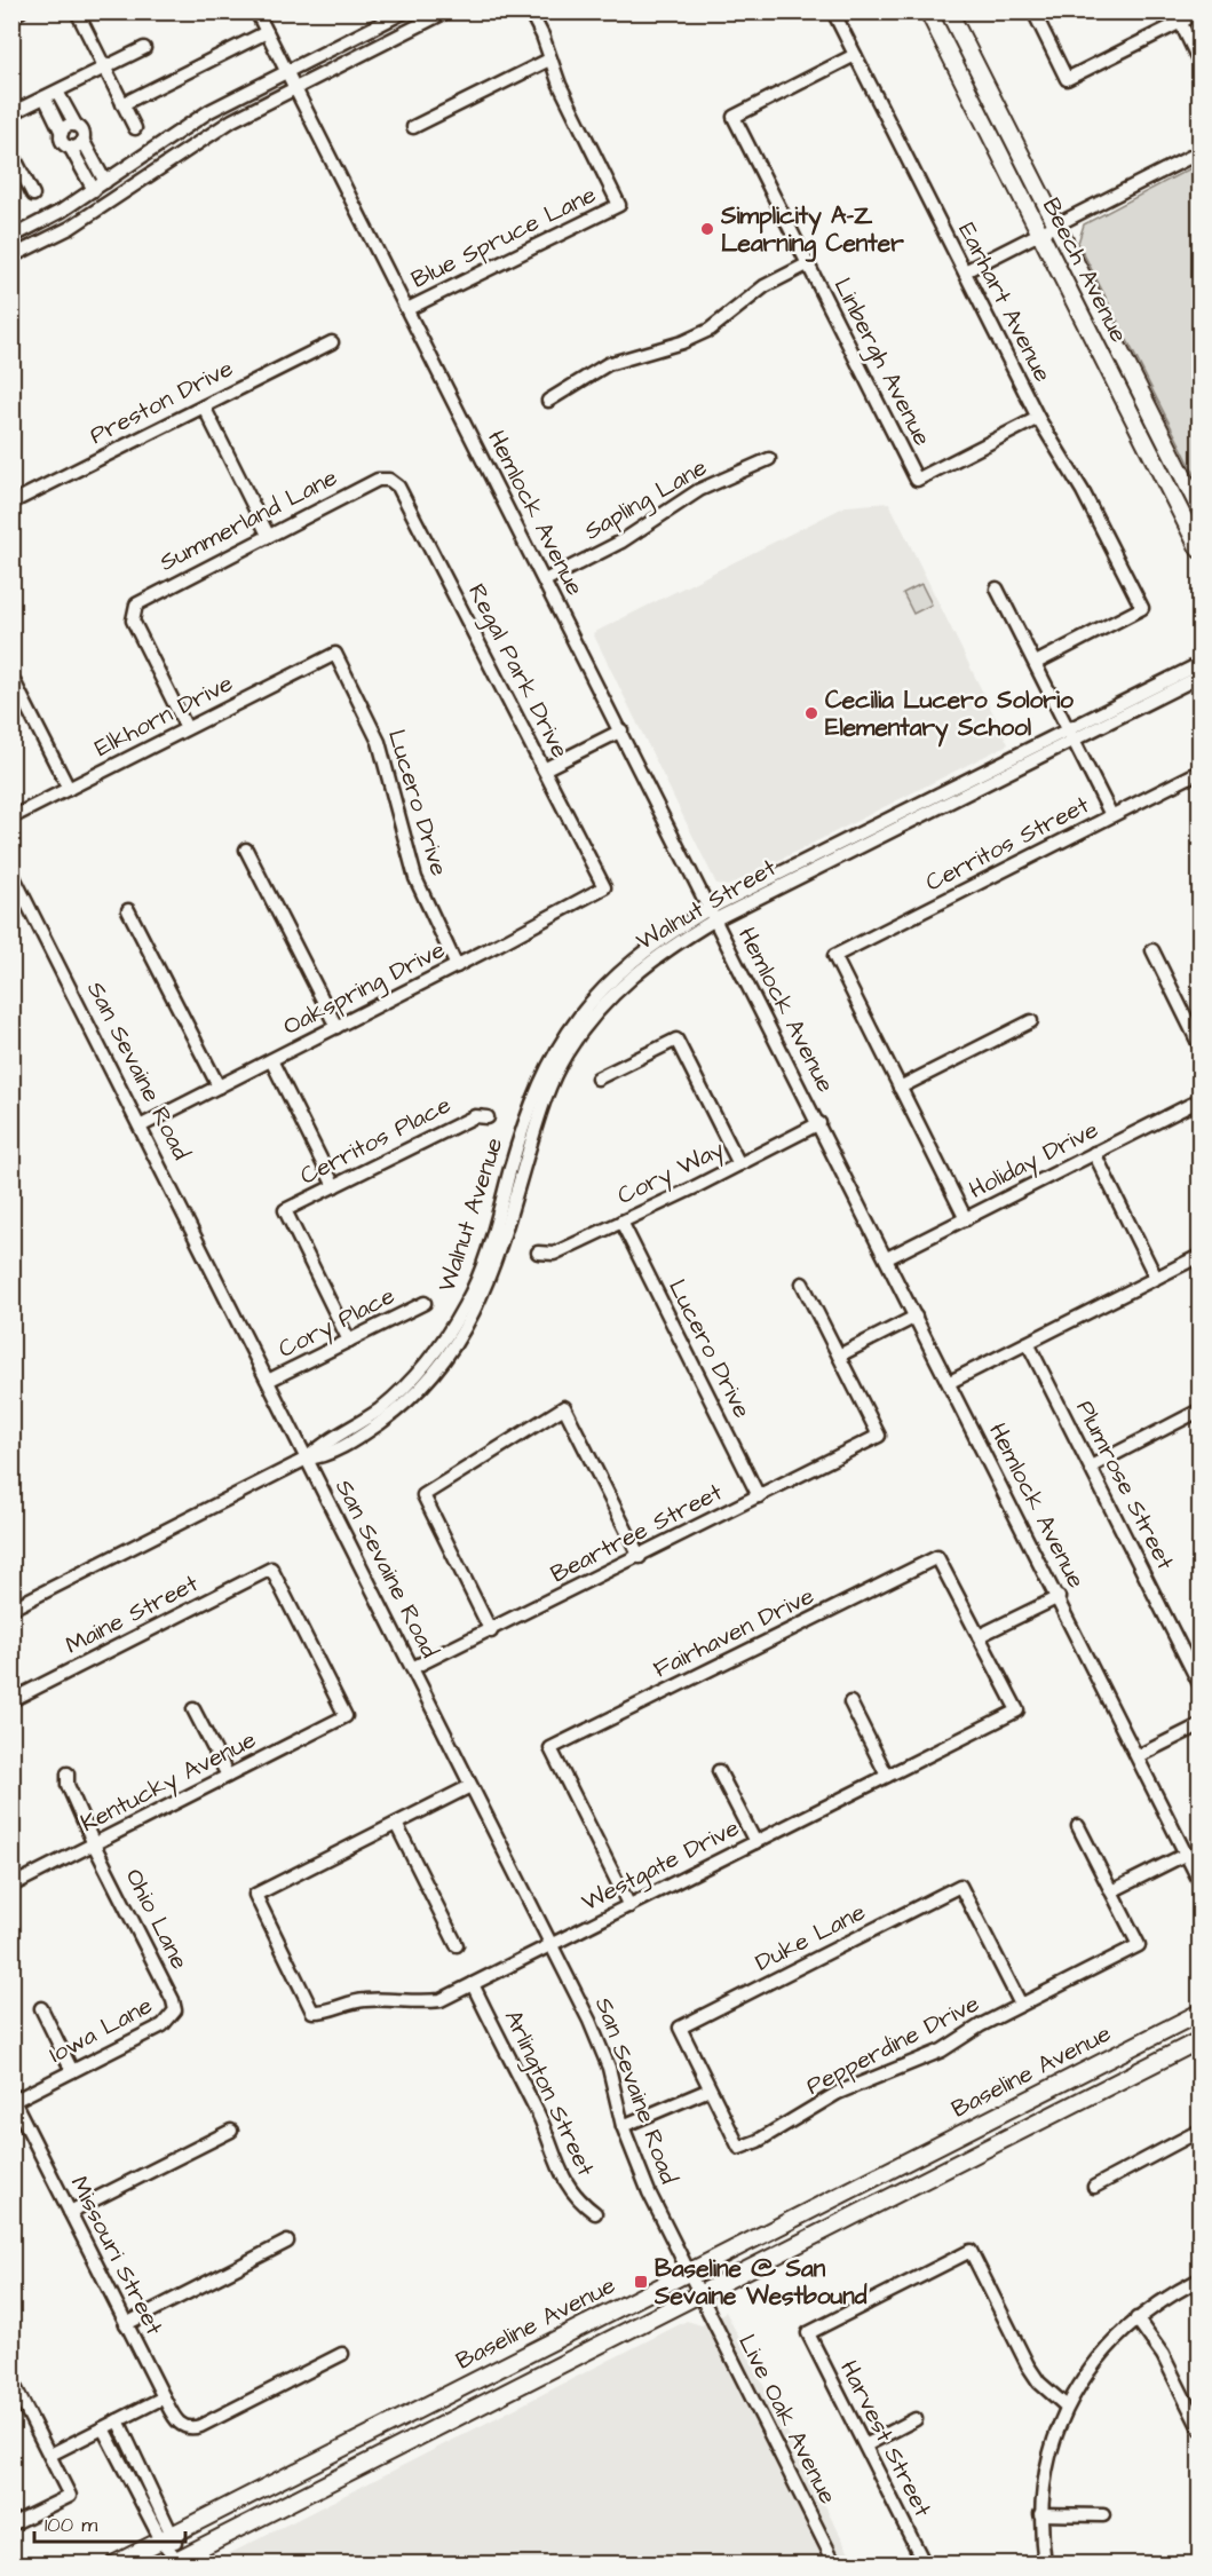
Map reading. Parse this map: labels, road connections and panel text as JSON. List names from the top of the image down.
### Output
{
  "streets": {
    "main road": ["Beech Avenue", "Baseline Avenue"],
    "street": [
      "Blue Spruce Lane",
      "Earhart Avenue",
      "Linbergh Avenue",
      "Preston Drive",
      "Sapling Lane",
      "Hemlock Avenue",
      "Summerland Lane",
      "Regal Park Drive",
      "Elkhorn Drive",
      "Lucero Drive",
      "Cerritos Street",
      "Walnut Street",
      "Oakspring Drive",
      "San Sevaine Road",
      "Cerritos Place",
      "Holiday Drive",
      "Cory Way",
      "Walnut Avenue",
      "Cory Place",
      "Plumrose Street",
      "Beartree Street",
      "Maine Street",
      "Fairhaven Drive",
      "Kentucky Avenue",
      "Westgate Drive",
      "Ohio Lane",
      "Duke Lane",
      "Iowa Lane",
      "Pepperdine Drive",
      "Arlington Street",
      "Missouri Street",
      "Live Oak Avenue",
      "Harvest Street"
    ]
  },
  "crossings": [
    ["Blue Spruce Lane", "Hemlock Avenue"],
    ["Earhart Avenue", "Linbergh Avenue"],
    ["Sapling Lane", "Hemlock Avenue"],
    ["Hemlock Avenue", "Walnut Street"],
    ["Hemlock Avenue", "Holiday Drive"],
    ["Hemlock Avenue", "Cory Way"],
    ["Hemlock Avenue", "Walnut Avenue"],
    ["Summerland Lane", "Regal Park Drive"],
    ["Summerland Lane", "Elkhorn Drive"],
    ["Regal Park Drive", "Oakspring Drive"],
    ["Elkhorn Drive", "Lucero Drive"],
    ["Lucero Drive", "Oakspring Drive"],
    ["Lucero Drive", "Cory Way"],
    ["Lucero Drive", "Beartree Street"],
    ["Walnut Street", "Walnut Avenue"],
    ["Oakspring Drive", "San Sevaine Road"],
    ["San Sevaine Road", "Walnut Avenue"],
    ["San Sevaine Road", "Cory Place"],
    ["San Sevaine Road", "Beartree Street"],
    ["San Sevaine Road", "Westgate Drive"],
    ["San Sevaine Road", "Baseline Avenue"],
    ["San Sevaine Road", "Live Oak Avenue"],
    ["Cerritos Place", "Cory Place"],
    ["Maine Street", "Kentucky Avenue"],
    ["Fairhaven Drive", "Westgate Drive"],
    ["Kentucky Avenue", "Ohio Lane"],
    ["Westgate Drive", "Arlington Street"],
    ["Ohio Lane", "Iowa Lane"],
    ["Duke Lane", "Pepperdine Drive"],
    ["Iowa Lane", "Missouri Street"],
    ["Baseline Avenue", "Live Oak Avenue"]
  ],
  "places": {
    "other": ["Simplicity A-Z Learning Center", "Cecilia Lucero Solorio Elementary School"],
    "transit": ["Baseline @ San Sevaine Westbound"]
  },
  "scale_bar": "100 m"
}
